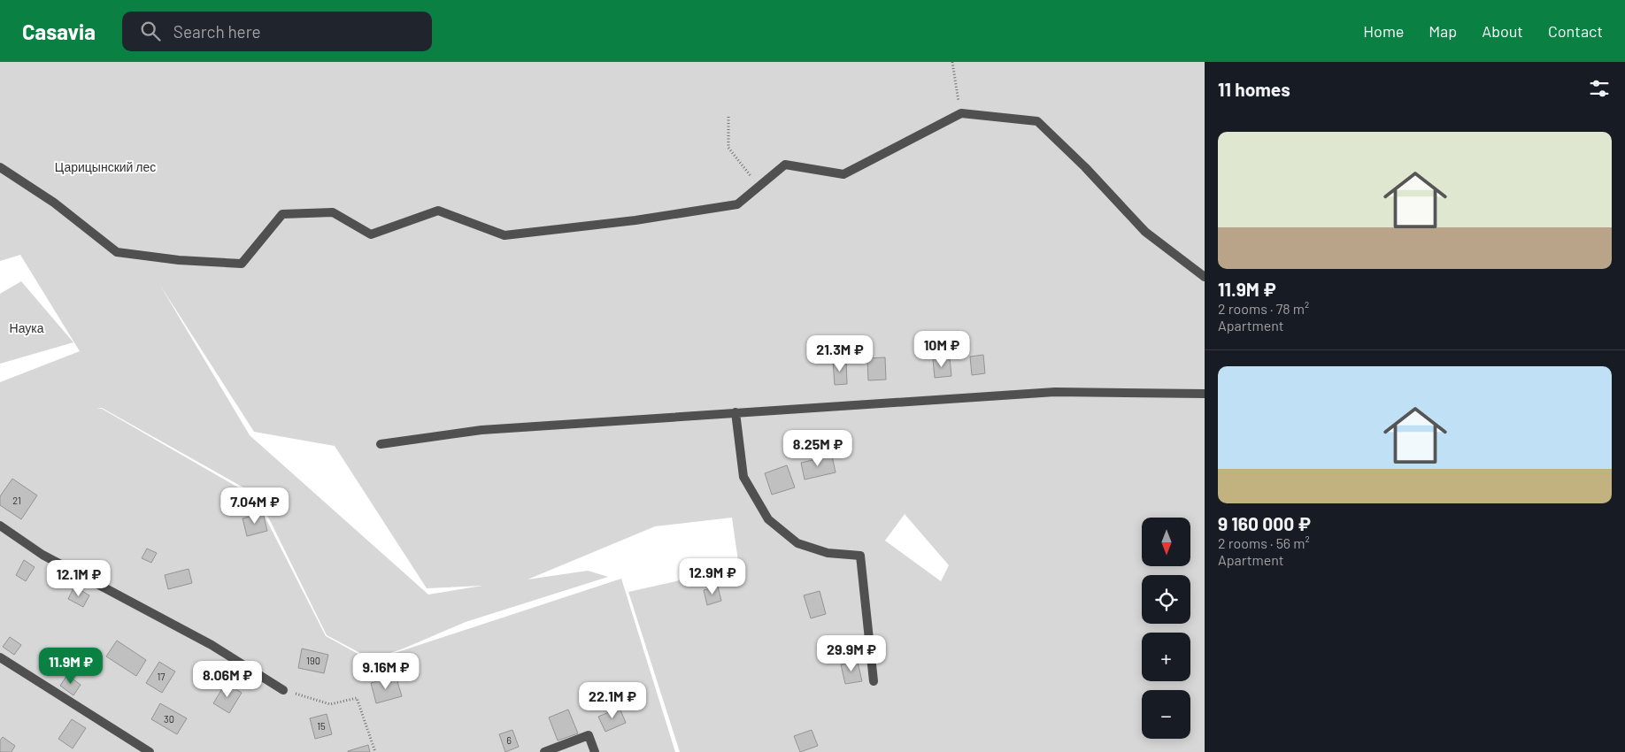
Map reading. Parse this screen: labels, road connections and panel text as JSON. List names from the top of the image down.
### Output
{
  "parks": ["Царицынский лес", "Наука"],
  "house_numbers": [
    "21",
    "190",
    "17",
    "30",
    "15",
    "6"
  ],
  "north": "bottom",
  "page": {
    "header": "Casavia",
    "search": "Search here",
    "nav": [
      "Home",
      "Map",
      "About",
      "Contact"
    ],
    "heading": "11 homes",
    "list": [
      {
        "name": "11.9M ₽",
        "note": "2 rooms · 78 m² · Apartment"
      },
      {
        "name": "9 160 000 ₽",
        "note": "2 rooms · 56 m² · Apartment"
      }
    ],
    "price": [
      "10M ₽",
      "21.3M ₽",
      "8.25M ₽",
      "7.04M ₽",
      "12.9M ₽",
      "12.1M ₽",
      "29.9M ₽",
      "11.9M ₽",
      "9.16M ₽",
      "8.06M ₽",
      "22.1M ₽"
    ],
    "map_buttons": ["+", "−"]
  }
}
